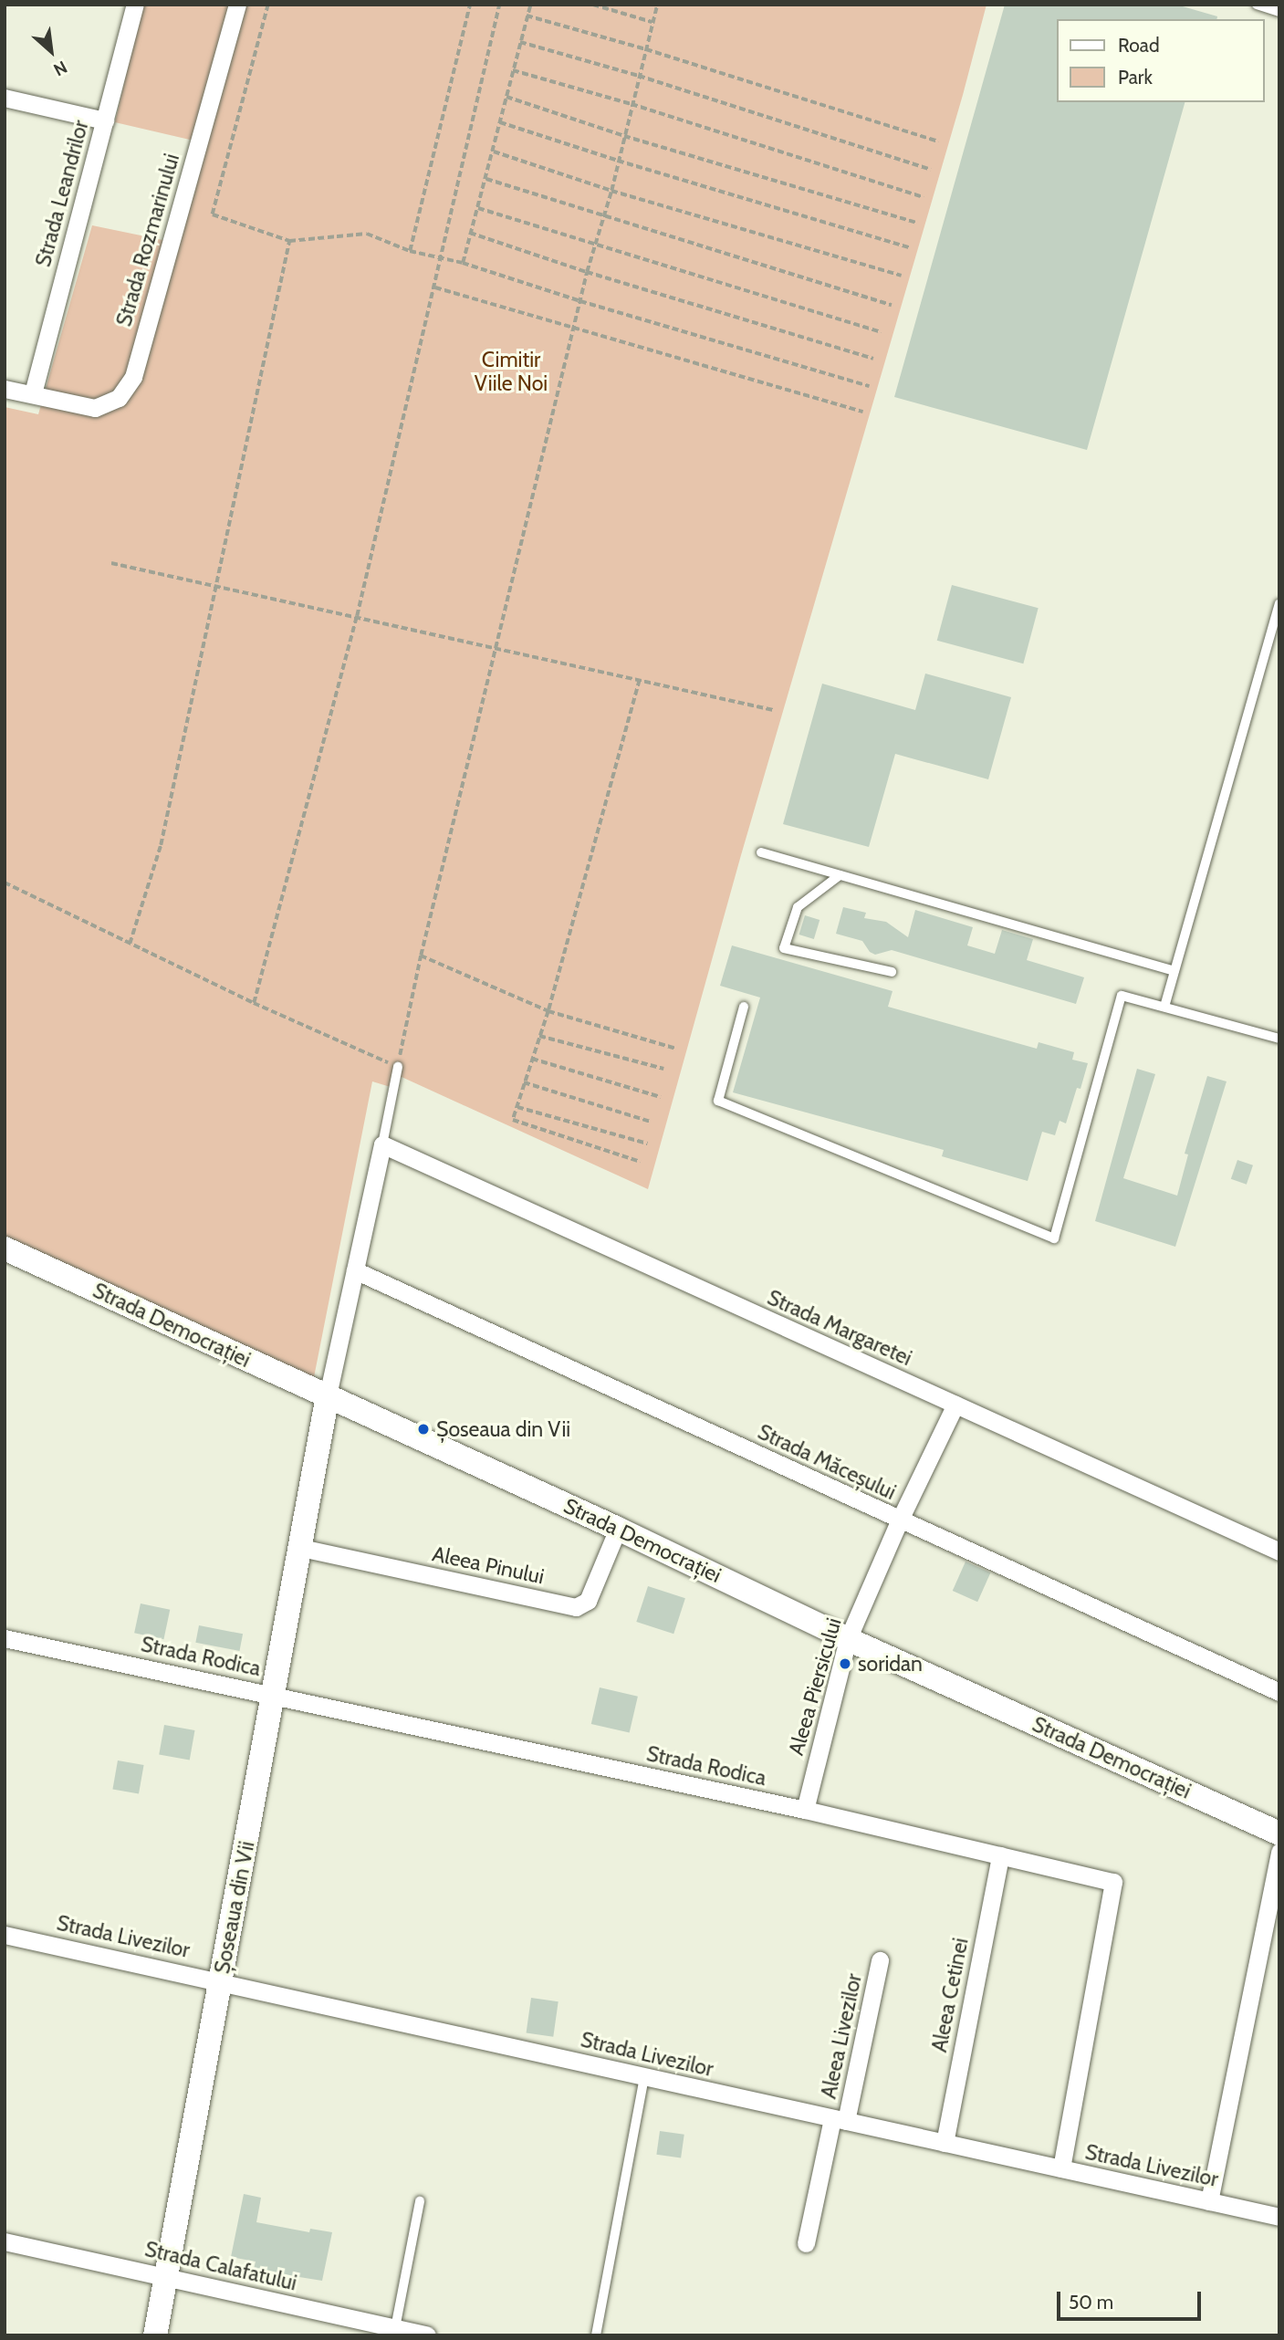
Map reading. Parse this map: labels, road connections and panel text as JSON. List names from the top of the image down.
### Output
{
  "streets": {
    "street": [
      "Strada Leandrilor",
      "Strada Rozmarinului",
      "Strada Democrației",
      "Strada Margaretei",
      "Strada Măceșului",
      "Aleea Pinului",
      "Strada Rodica",
      "Aleea Piersicului",
      "Șoseaua din Vii",
      "Strada Livezilor",
      "Aleea Cetinei",
      "Aleea Livezilor",
      "Strada Calafatului"
    ]
  },
  "crossings": [
    ["Strada Leandrilor", "Strada Rozmarinului"],
    ["Strada Democrației", "Aleea Pinului"],
    ["Strada Democrației", "Aleea Piersicului"],
    ["Strada Democrației", "Șoseaua din Vii"],
    ["Strada Margaretei", "Aleea Piersicului"],
    ["Strada Margaretei", "Șoseaua din Vii"],
    ["Strada Măceșului", "Aleea Piersicului"],
    ["Strada Măceșului", "Șoseaua din Vii"],
    ["Aleea Pinului", "Șoseaua din Vii"],
    ["Strada Rodica", "Aleea Piersicului"],
    ["Strada Rodica", "Șoseaua din Vii"],
    ["Strada Rodica", "Strada Livezilor"],
    ["Strada Rodica", "Aleea Cetinei"],
    ["Șoseaua din Vii", "Strada Livezilor"],
    ["Șoseaua din Vii", "Strada Calafatului"],
    ["Strada Livezilor", "Aleea Cetinei"],
    ["Strada Livezilor", "Aleea Livezilor"]
  ],
  "parks": ["Cimitir Viile Noi"],
  "places": ["Șoseaua din Vii", "soridan"],
  "legend": ["Road", "Park"],
  "scale_bar": "50 m",
  "north": "bottom right"
}
